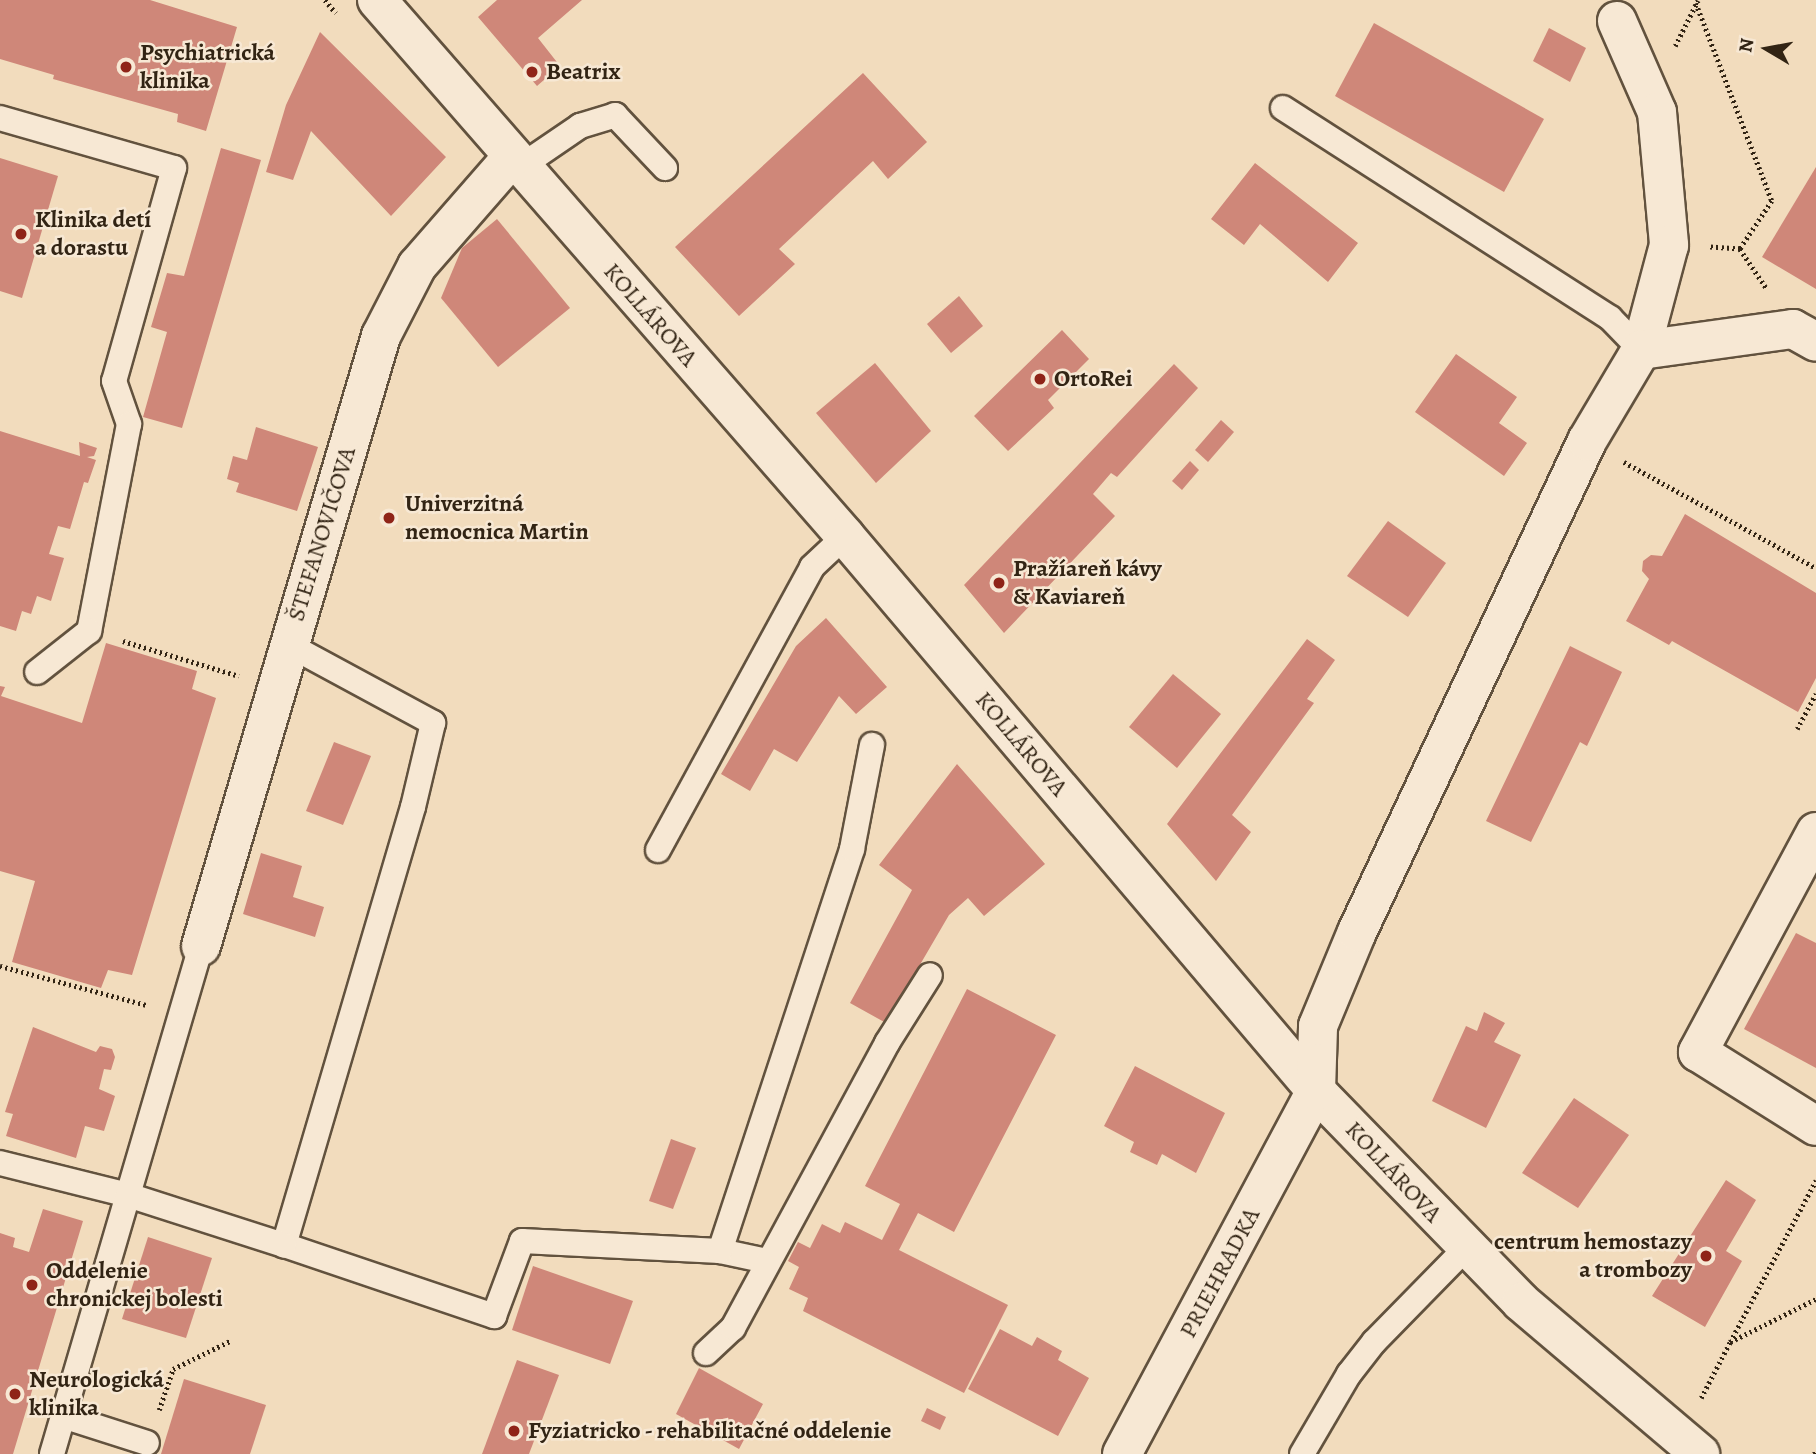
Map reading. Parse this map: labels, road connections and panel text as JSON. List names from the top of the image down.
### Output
{
  "streets": {
    "street": ["KOLLÁROVA", "ŠTEFANOVIČOVA", "PRIEHRADKA"]
  },
  "crossings": [
    ["KOLLÁROVA", "ŠTEFANOVIČOVA"],
    ["KOLLÁROVA", "PRIEHRADKA"]
  ],
  "places": [
    "Psychiatrická klinika",
    "Beatrix",
    "Klinika detí a dorastu",
    "OrtoRei",
    "Univerzitná nemocnica Martin",
    "Pražíareň kávy & Kaviareň",
    "centrum hemostazy a trombozy",
    "Oddelenie chronickej bolesti",
    "Neurologická klinika",
    "Fyziatricko - rehabilitačné oddelenie"
  ],
  "north": "left"
}
